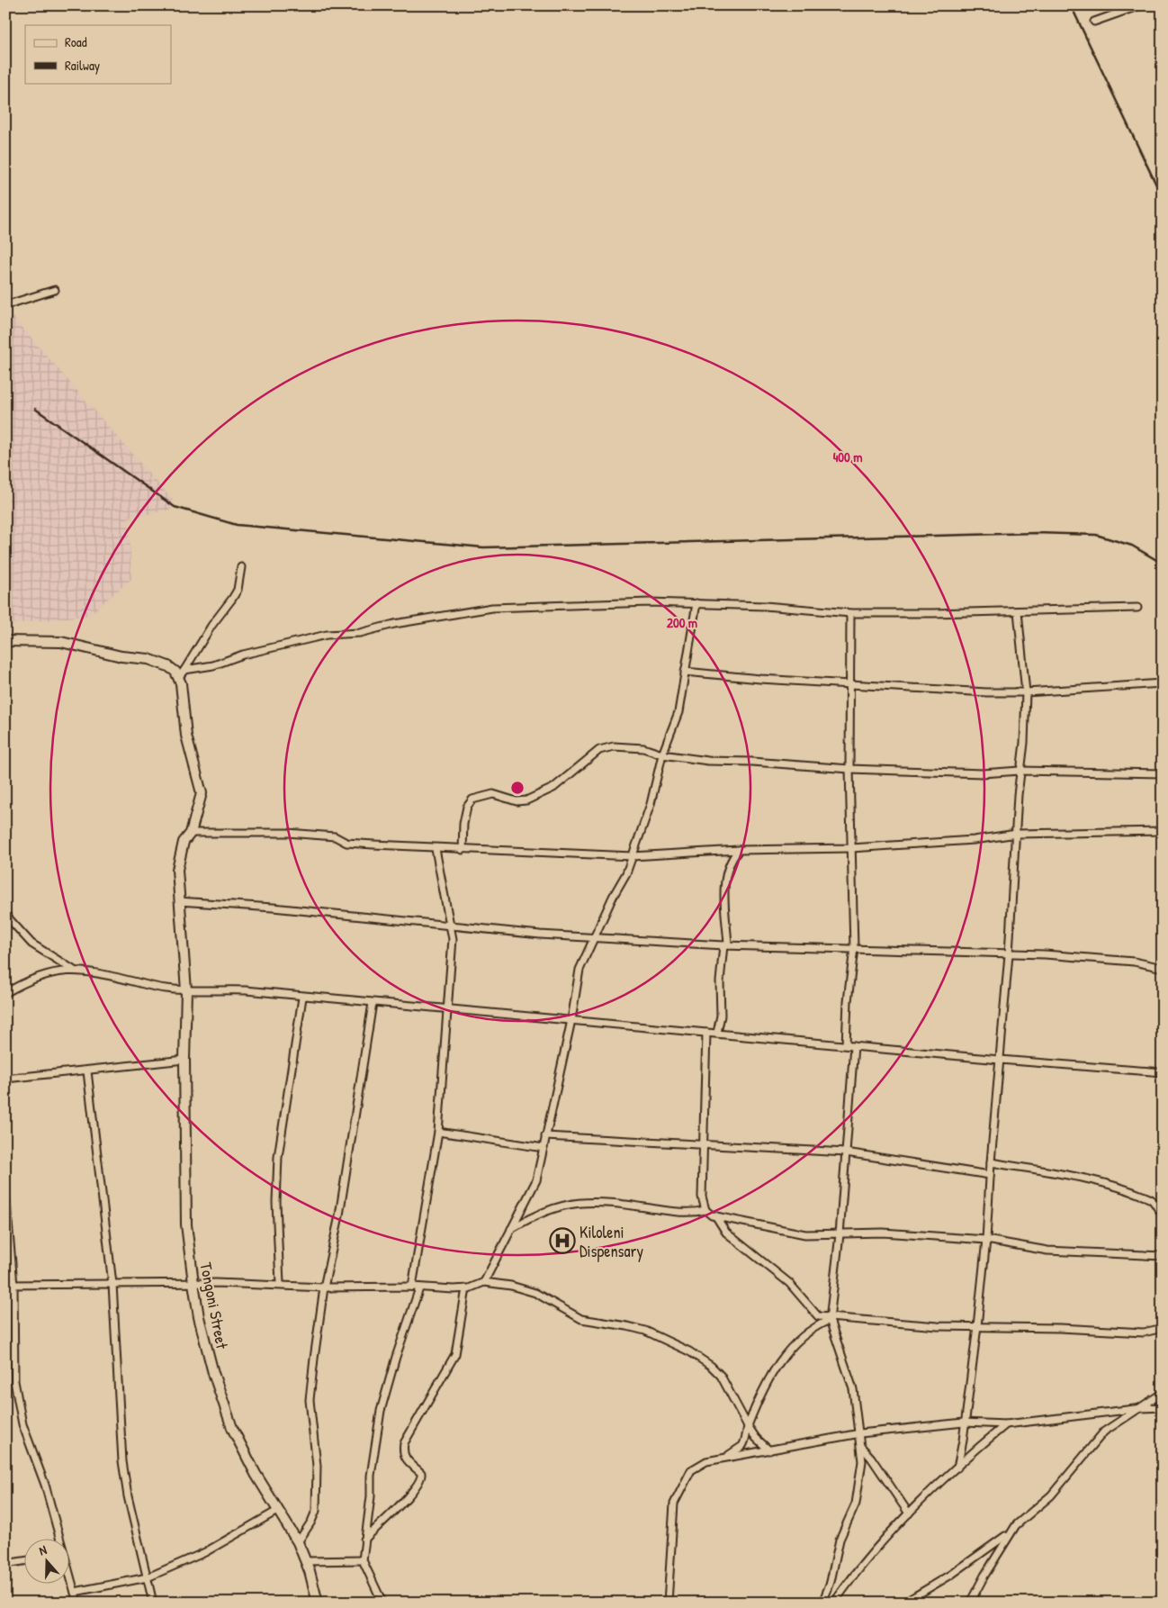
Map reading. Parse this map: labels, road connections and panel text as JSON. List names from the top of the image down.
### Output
{
  "streets": {
    "street": ["Tongoni Street"]
  },
  "places": {
    "hospital": ["Kiloleni Dispensary"]
  },
  "legend": ["Road", "Railway"],
  "north": "top",
  "rings": ["400 m", "200 m"]
}
